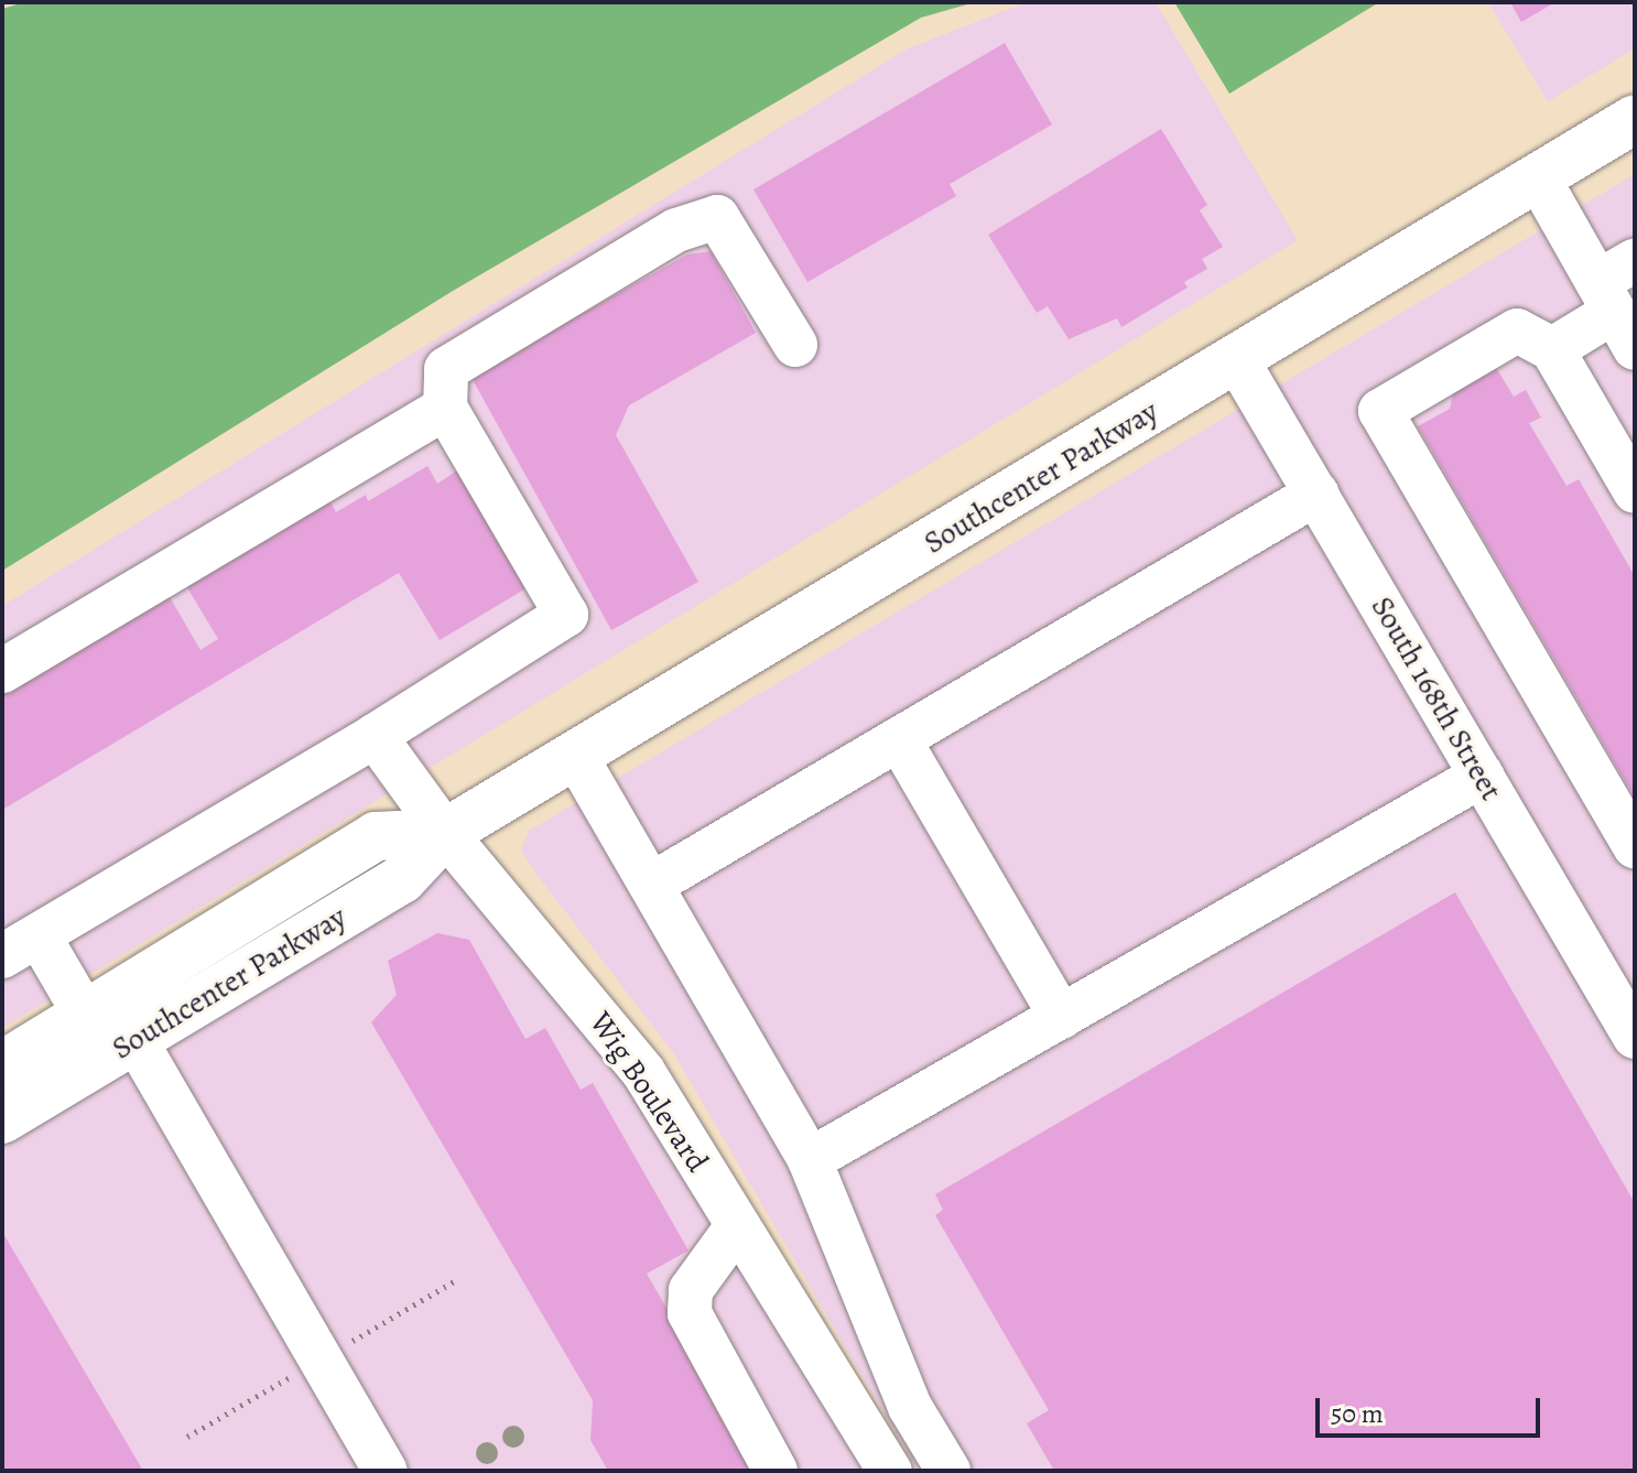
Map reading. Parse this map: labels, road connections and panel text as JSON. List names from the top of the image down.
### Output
{
  "streets": {
    "main road": ["Southcenter Parkway"],
    "lane": ["South 168th Street", "Wig Boulevard"]
  },
  "crossings": [
    ["Southcenter Parkway", "South 168th Street"],
    ["Southcenter Parkway", "Wig Boulevard"]
  ],
  "scale_bar": "50 m"
}
